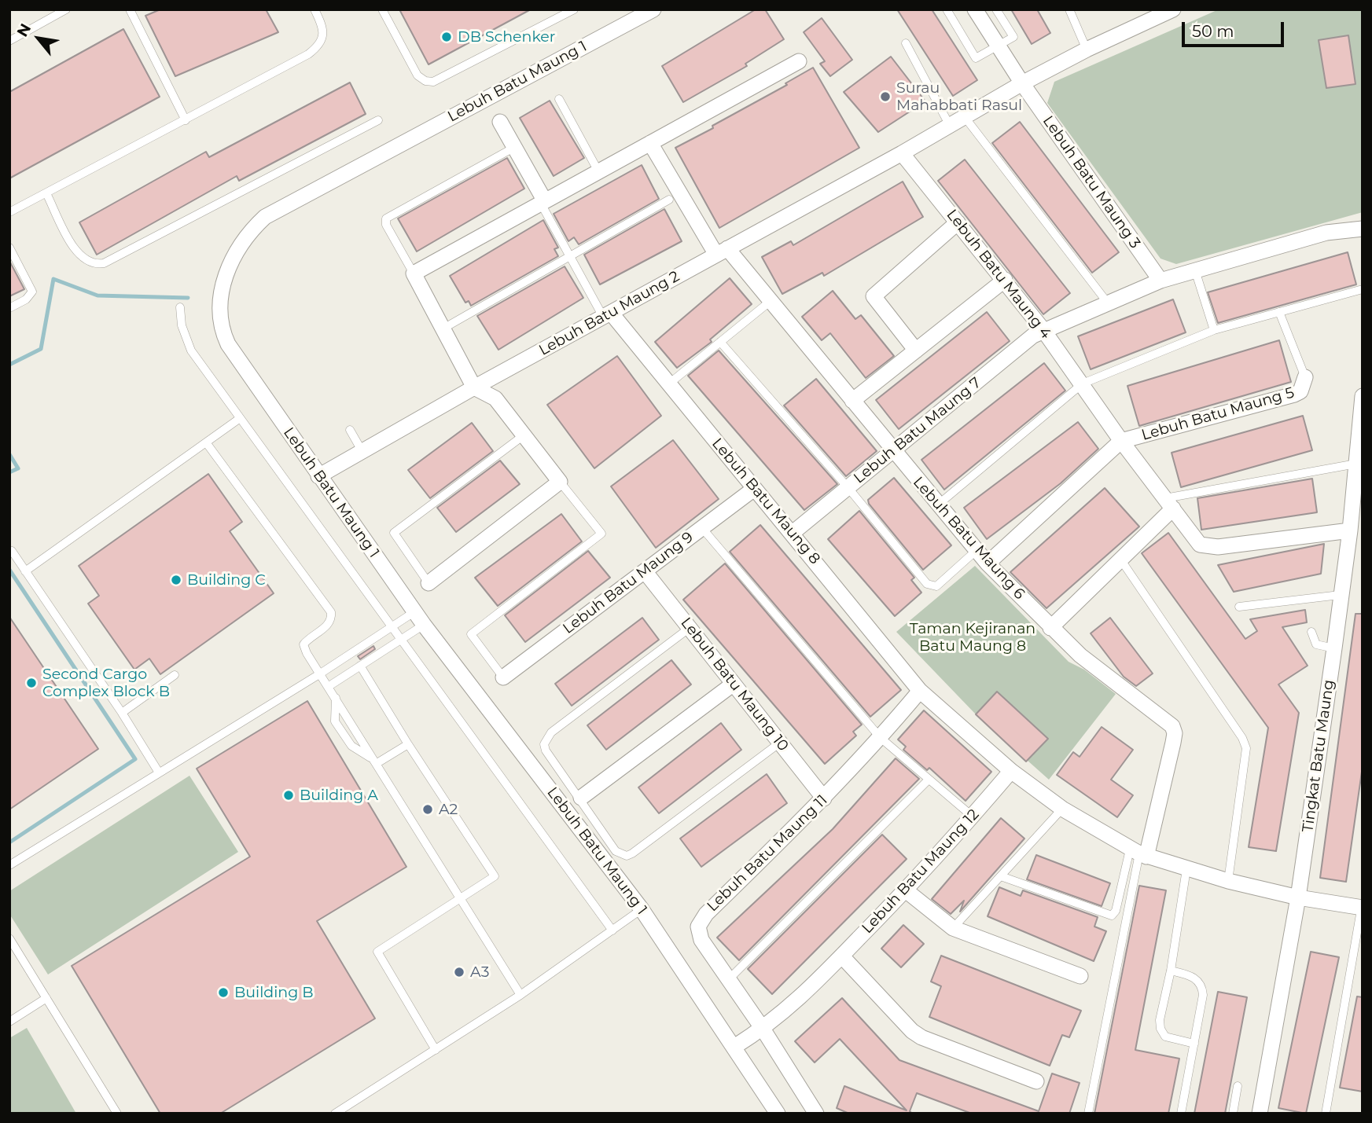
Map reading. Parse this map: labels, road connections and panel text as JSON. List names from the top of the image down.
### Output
{
  "streets": {
    "street": [
      "Lebuh Batu Maung 1",
      "Lebuh Batu Maung 3",
      "Lebuh Batu Maung 4",
      "Lebuh Batu Maung 2",
      "Lebuh Batu Maung 5",
      "Lebuh Batu Maung 7",
      "Lebuh Batu Maung 8",
      "Lebuh Batu Maung 6",
      "Lebuh Batu Maung 9",
      "Lebuh Batu Maung 10",
      "Tingkat Batu Maung",
      "Lebuh Batu Maung 11",
      "Lebuh Batu Maung 12"
    ]
  },
  "crossings": [
    ["Lebuh Batu Maung 1", "Lebuh Batu Maung 2"],
    ["Lebuh Batu Maung 1", "Lebuh Batu Maung 12"],
    ["Lebuh Batu Maung 4", "Lebuh Batu Maung 2"],
    ["Lebuh Batu Maung 4", "Lebuh Batu Maung 5"],
    ["Lebuh Batu Maung 4", "Lebuh Batu Maung 7"],
    ["Lebuh Batu Maung 4", "Tingkat Batu Maung"],
    ["Lebuh Batu Maung 2", "Lebuh Batu Maung 8"],
    ["Lebuh Batu Maung 2", "Lebuh Batu Maung 6"],
    ["Lebuh Batu Maung 7", "Lebuh Batu Maung 8"],
    ["Lebuh Batu Maung 7", "Lebuh Batu Maung 6"],
    ["Lebuh Batu Maung 8", "Lebuh Batu Maung 9"],
    ["Lebuh Batu Maung 8", "Lebuh Batu Maung 11"],
    ["Lebuh Batu Maung 9", "Lebuh Batu Maung 10"],
    ["Lebuh Batu Maung 10", "Lebuh Batu Maung 11"],
    ["Lebuh Batu Maung 11", "Lebuh Batu Maung 12"]
  ],
  "parks": ["Taman Kejiranan Batu Maung 8"],
  "places": [
    "DB Schenker",
    "Surau Mahabbati Rasul",
    "Building C",
    "Second Cargo Complex Block B",
    "Building A",
    "A2",
    "A3",
    "Building B"
  ],
  "scale_bar": "50 m",
  "north": "top left"
}
